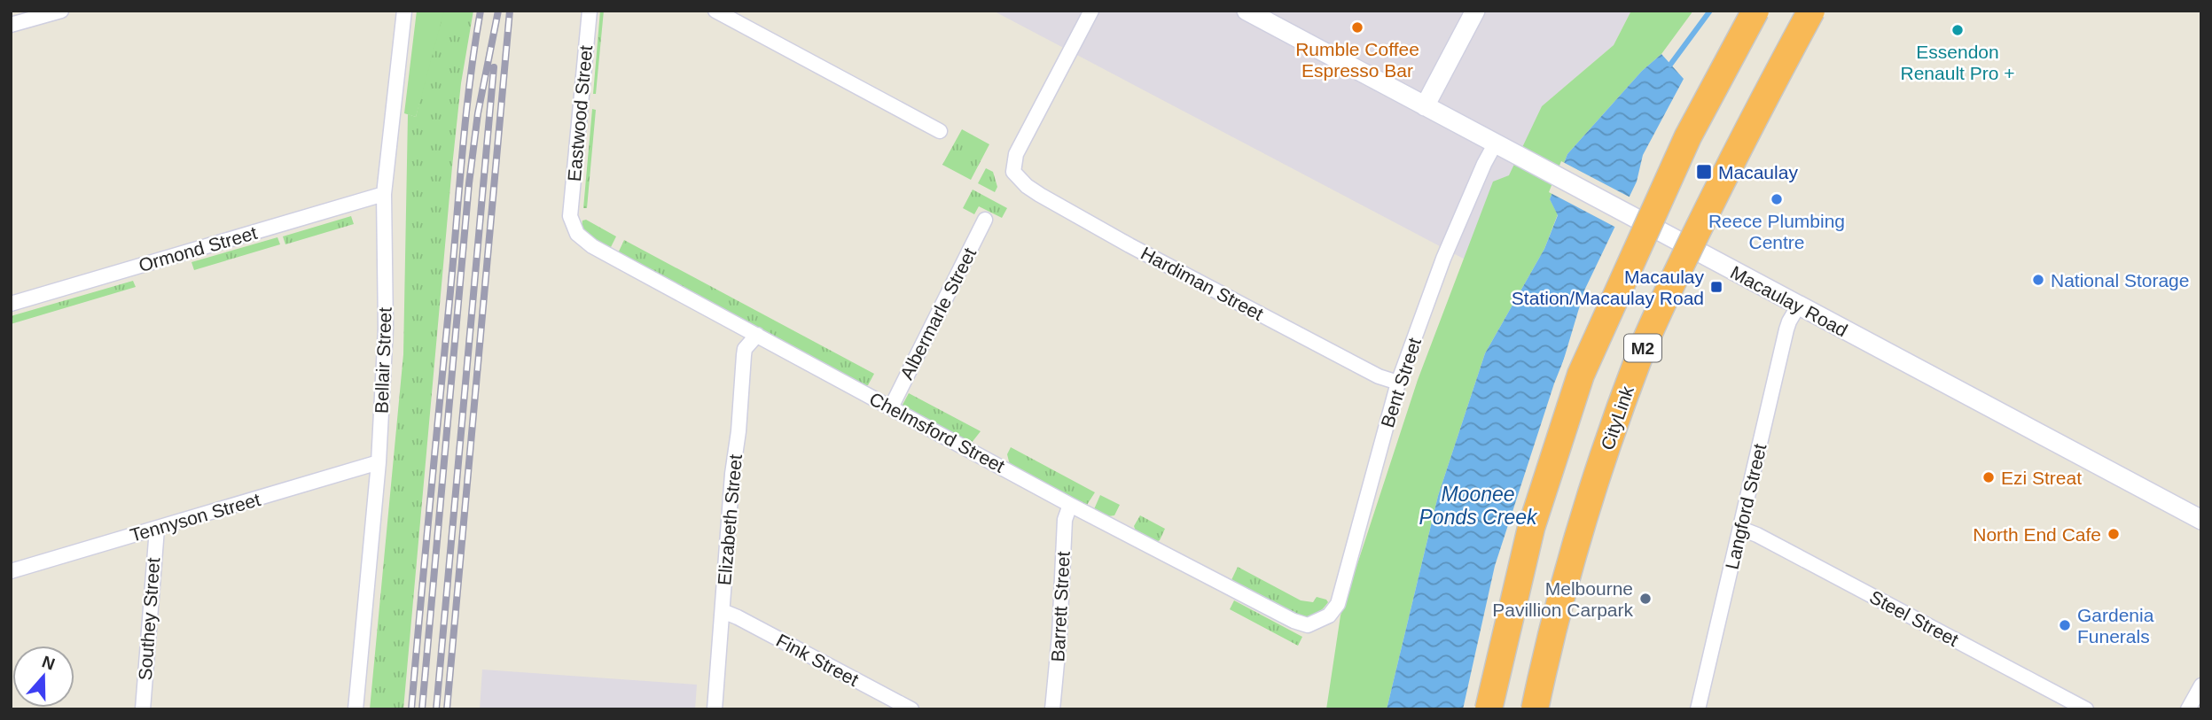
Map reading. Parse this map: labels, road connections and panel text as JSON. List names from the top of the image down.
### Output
{
  "streets": {
    "highway": ["M2", "CityLink"],
    "street": [
      "Eastwood Street",
      "Ormond Street",
      "Hardiman Street",
      "Macaulay Road",
      "Albermarle Street",
      "Bellair Street",
      "Bent Street",
      "Chelmsford Street",
      "Langford Street",
      "Tennyson Street",
      "Elizabeth Street",
      "Barrett Street",
      "Steel Street",
      "Southey Street",
      "Fink Street"
    ]
  },
  "crossings": [
    ["Eastwood Street", "Chelmsford Street"],
    ["Ormond Street", "Bellair Street"],
    ["Hardiman Street", "Bent Street"],
    ["Macaulay Road", "Bent Street"],
    ["Macaulay Road", "Langford Street"],
    ["Albermarle Street", "Chelmsford Street"],
    ["Bellair Street", "Tennyson Street"],
    ["Bent Street", "Chelmsford Street"],
    ["Chelmsford Street", "Elizabeth Street"],
    ["Chelmsford Street", "Barrett Street"],
    ["Langford Street", "Steel Street"],
    ["Tennyson Street", "Southey Street"],
    ["Elizabeth Street", "Fink Street"]
  ],
  "water": ["Moonee Ponds Creek"],
  "places": {
    "other": [
      "Rumble Coffee Espresso Bar",
      "Essendon Renault Pro +",
      "Reece Plumbing Centre",
      "National Storage",
      "Ezi Streat",
      "North End Cafe",
      "Melbourne Pavillion Carpark",
      "Gardenia Funerals"
    ],
    "transit": ["Macaulay", "Macaulay Station/Macaulay Road"]
  },
  "north": "top"
}
